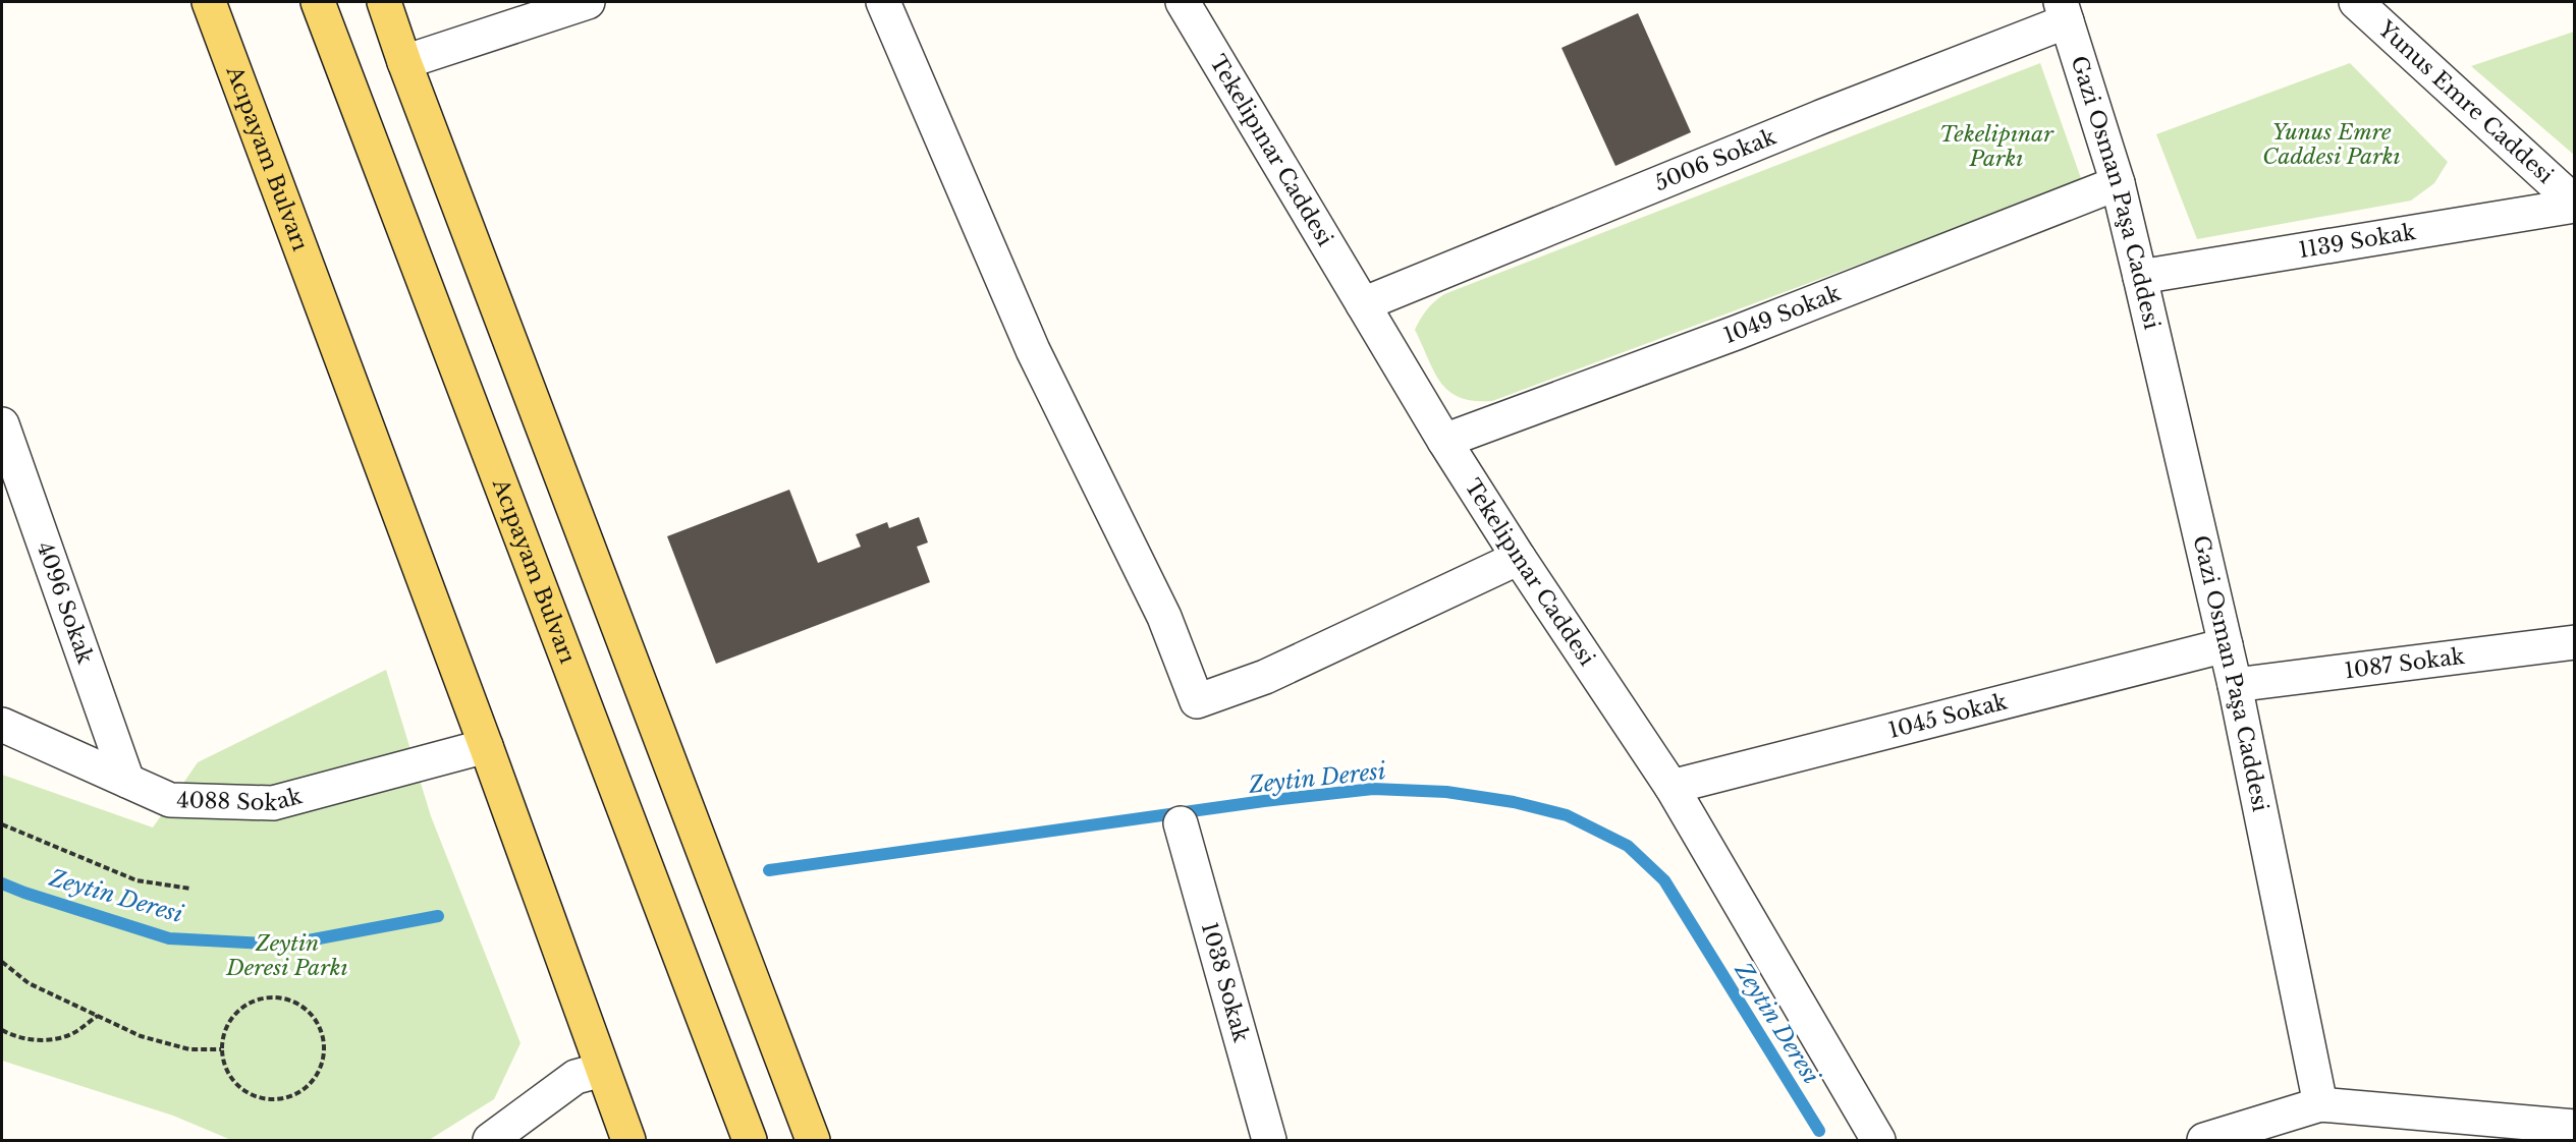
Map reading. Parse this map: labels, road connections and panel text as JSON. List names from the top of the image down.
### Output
{
  "streets": {
    "main road": ["Acıpayam Bulvarı"],
    "street": [
      "Yunus Emre Caddesi",
      "Tekelipınar Caddesi",
      "5006 Sokak",
      "Gazi Osman Paşa Caddesi",
      "1139 Sokak",
      "1049 Sokak",
      "4096 Sokak",
      "1087 Sokak",
      "1045 Sokak",
      "4088 Sokak",
      "1038 Sokak"
    ]
  },
  "crossings": [
    ["Yunus Emre Caddesi", "1139 Sokak"],
    ["Tekelipınar Caddesi", "5006 Sokak"],
    ["Tekelipınar Caddesi", "1049 Sokak"],
    ["Tekelipınar Caddesi", "1045 Sokak"],
    ["Acıpayam Bulvarı", "4088 Sokak"],
    ["5006 Sokak", "Gazi Osman Paşa Caddesi"],
    ["Gazi Osman Paşa Caddesi", "1139 Sokak"],
    ["Gazi Osman Paşa Caddesi", "1049 Sokak"],
    ["Gazi Osman Paşa Caddesi", "1087 Sokak"],
    ["Gazi Osman Paşa Caddesi", "1045 Sokak"],
    ["4096 Sokak", "4088 Sokak"]
  ],
  "water": ["Zeytin Deresi"],
  "parks": ["Yunus Emre Caddesi Parkı", "Tekelipınar Parkı", "Zeytin Deresi Parkı"]
}
